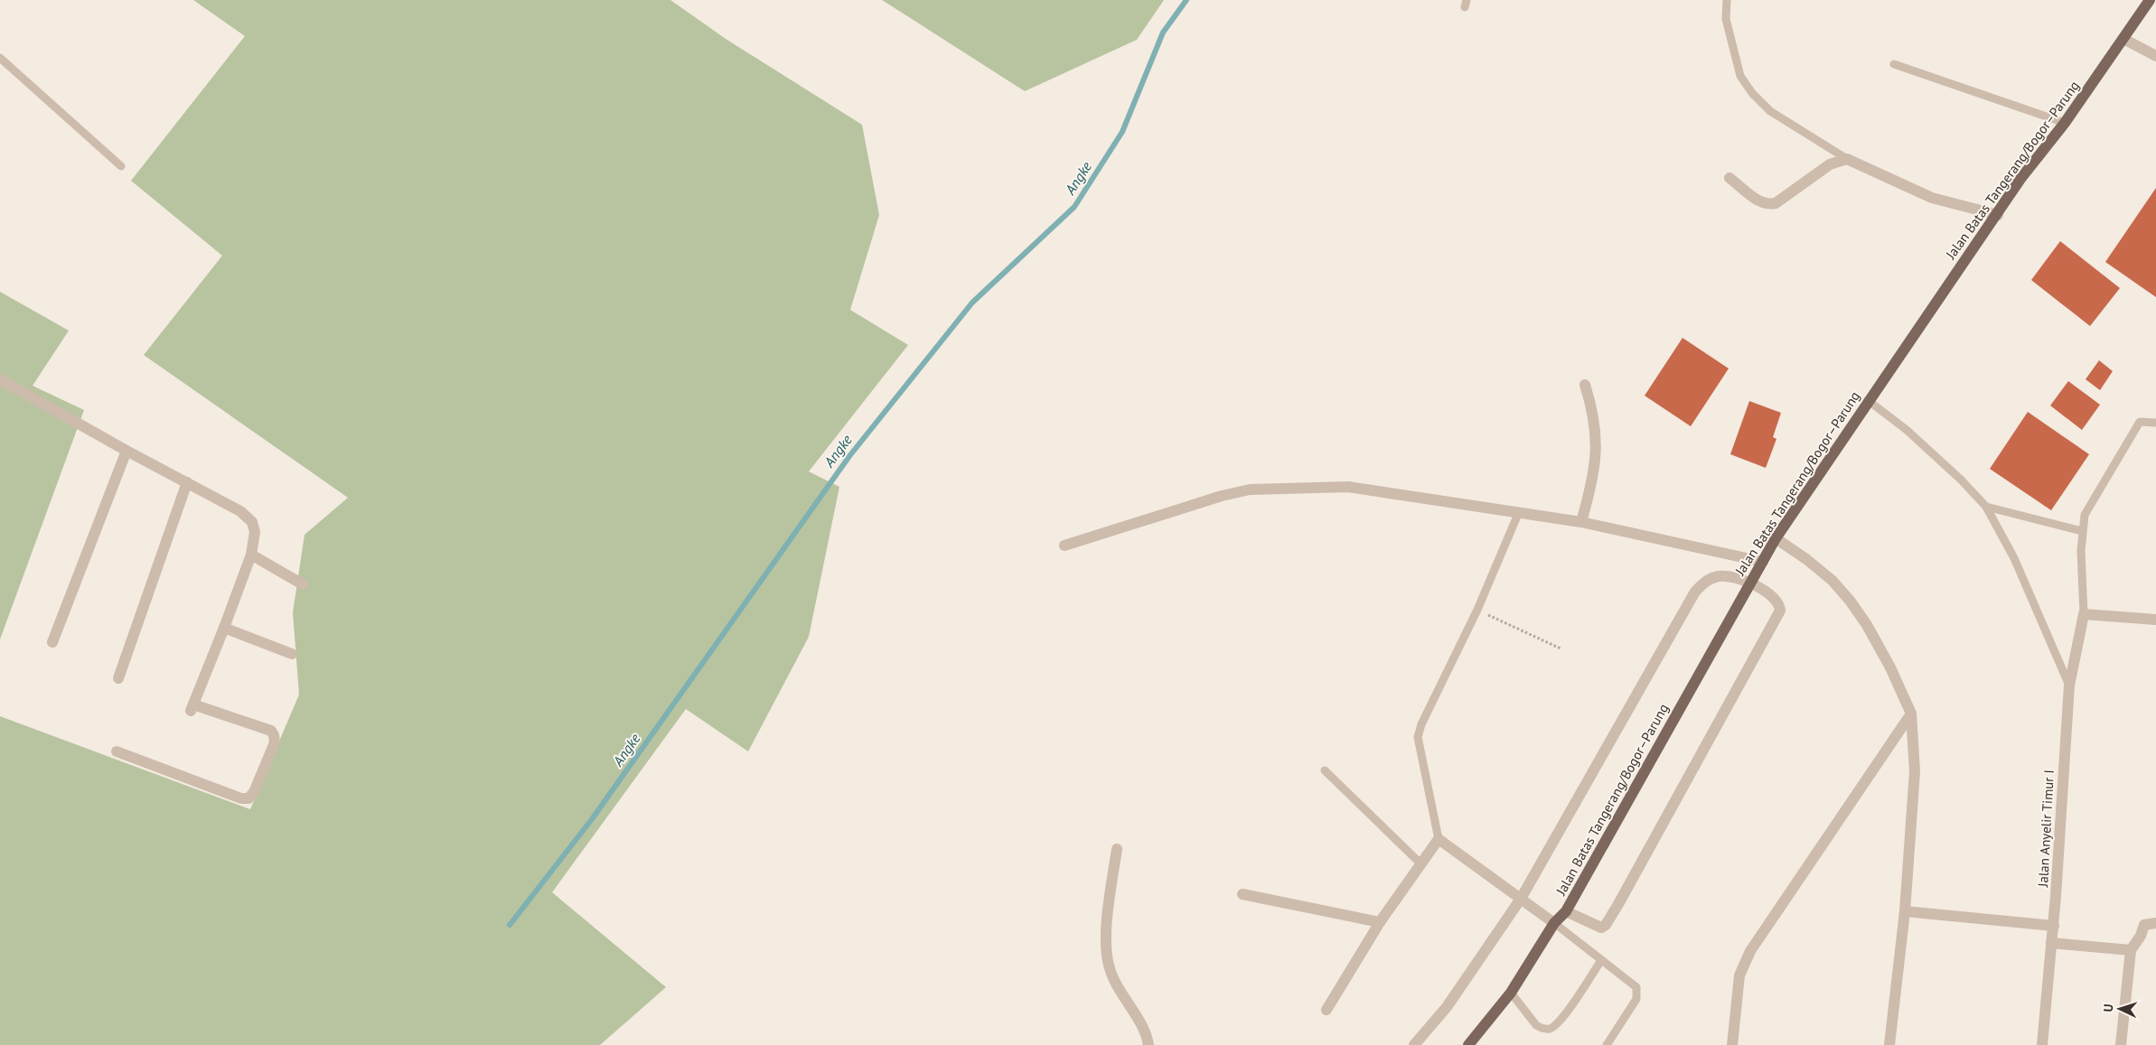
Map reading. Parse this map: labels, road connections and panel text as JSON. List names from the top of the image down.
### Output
{
  "streets": {
    "main road": ["Jalan Batas Tangerang/Bogor–Parung"],
    "street": ["Jalan Anyelir Timur I"]
  },
  "water": ["Angke"],
  "north": "left"
}
